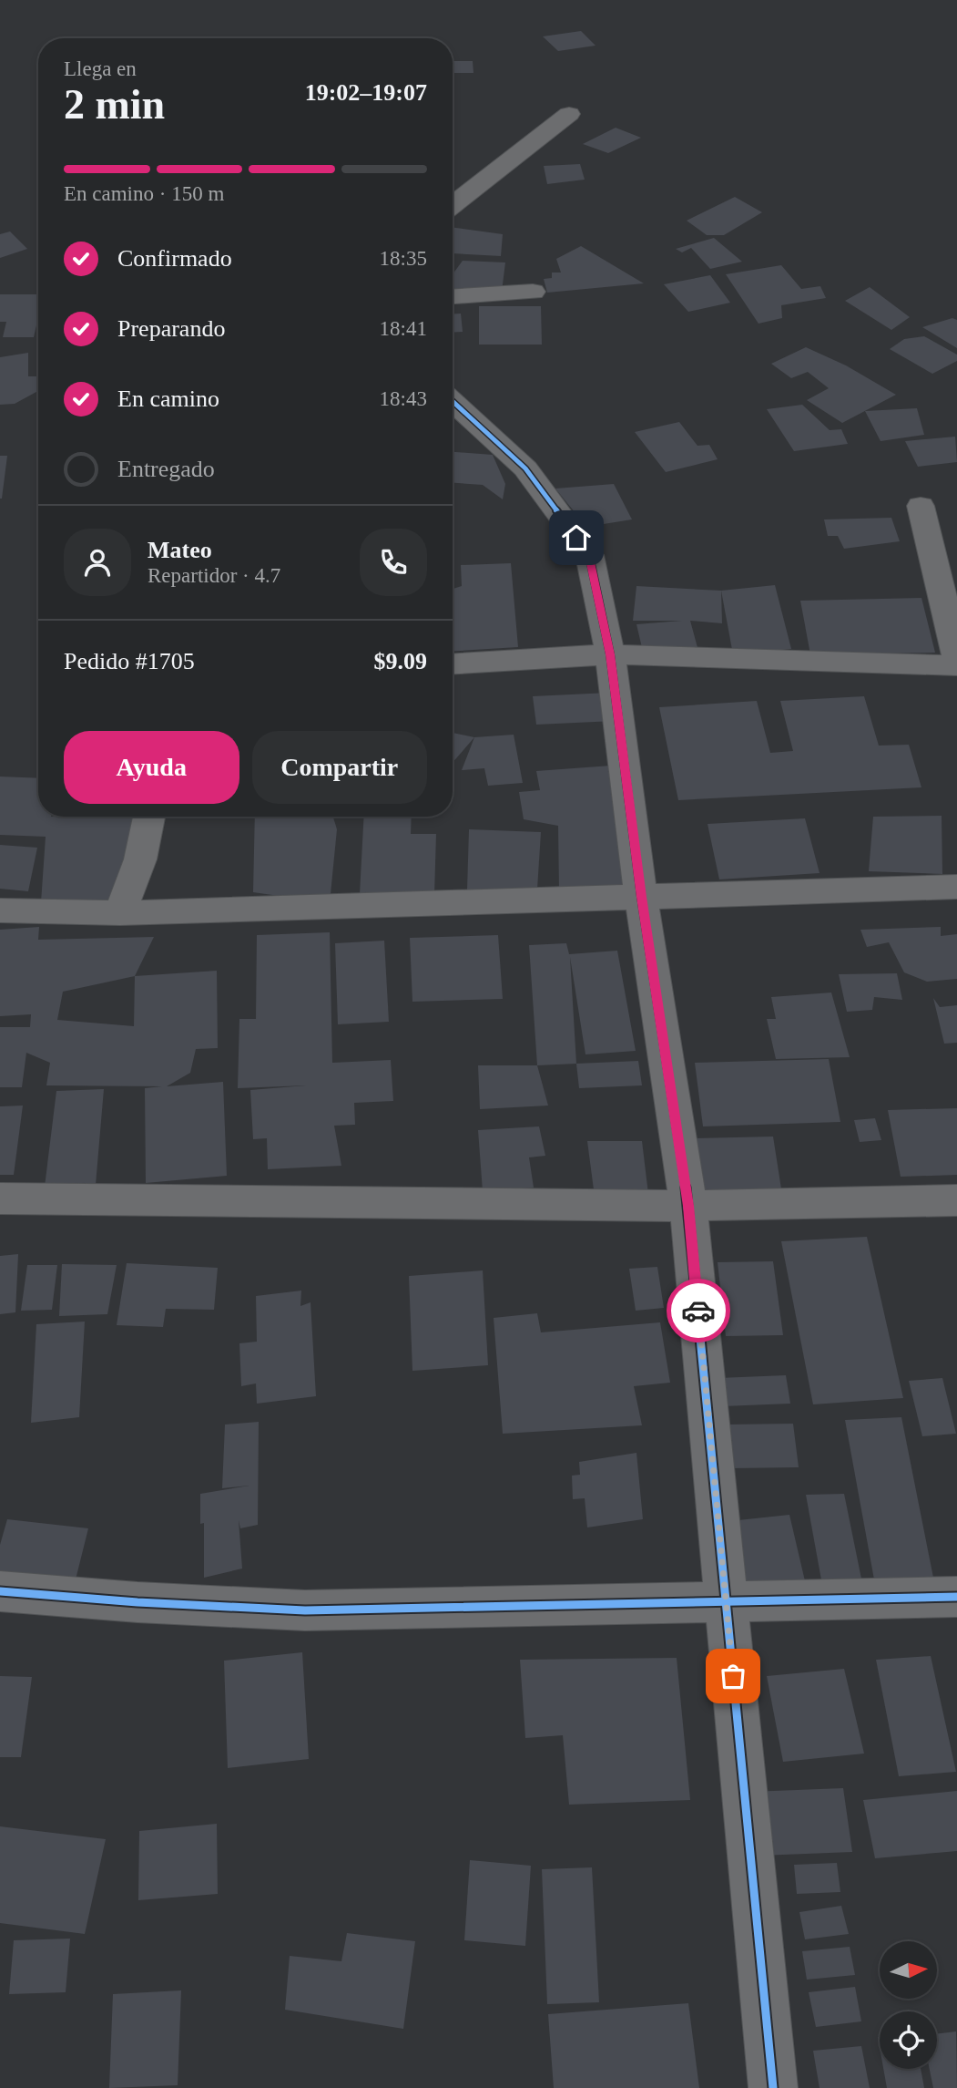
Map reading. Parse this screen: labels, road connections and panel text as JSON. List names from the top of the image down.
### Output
{
  "north": "right",
  "page": {
    "heading": ["2 min", "Llega en", "19:02–19:07"],
    "panel": [
      "Mateo",
      "Repartidor · 4.7",
      "Pedido #1705",
      "$9.09"
    ],
    "bar": "En camino · 150 m",
    "list": [
      ["Confirmado", "18:35"],
      ["Preparando", "18:41"],
      ["En camino", "18:43"],
      "Entregado"
    ],
    "buttons": ["Ayuda", "Compartir"]
  }
}
